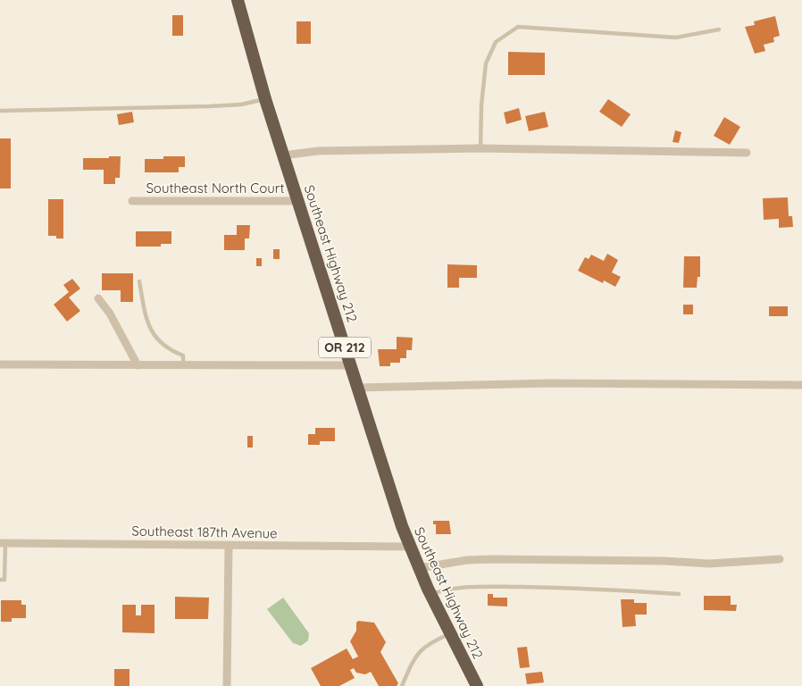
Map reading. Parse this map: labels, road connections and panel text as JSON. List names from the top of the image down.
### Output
{
  "streets": {
    "highway": ["Southeast Highway 212", "OR 212"],
    "street": ["Southeast North Court", "Southeast 187th Avenue"]
  },
  "crossings": [
    ["Southeast North Court", "Southeast Highway 212"],
    ["Southeast Highway 212", "Southeast 187th Avenue"]
  ]
}
